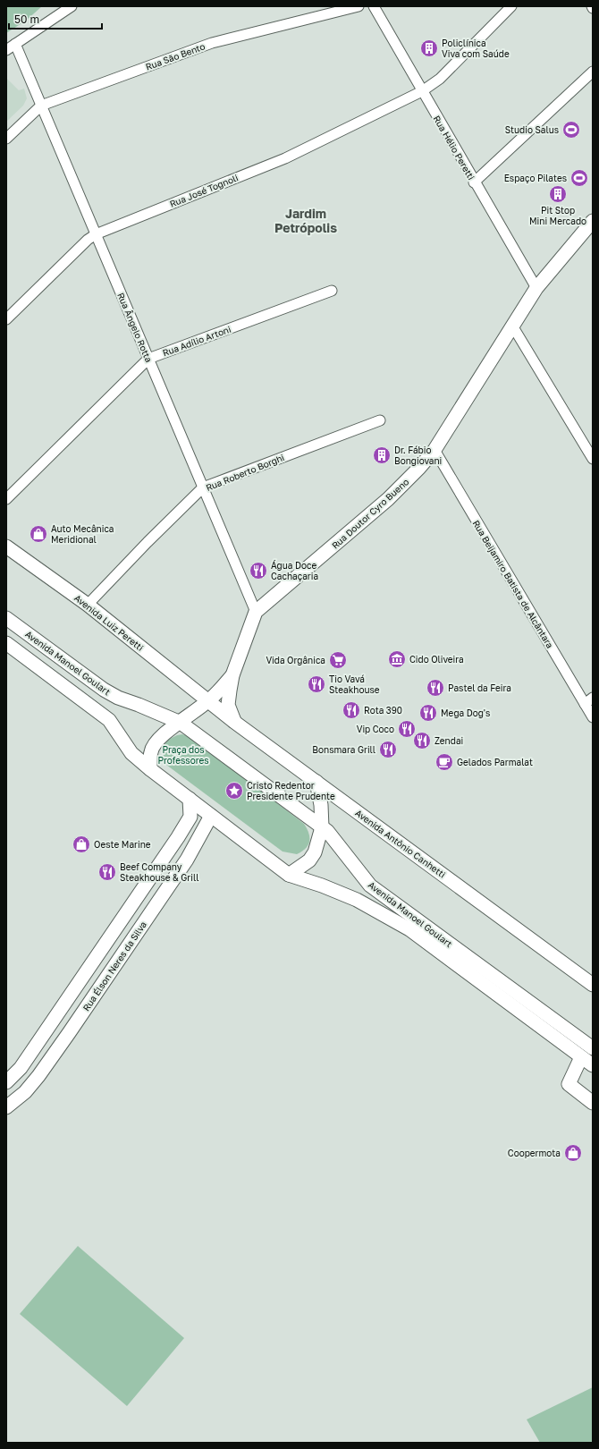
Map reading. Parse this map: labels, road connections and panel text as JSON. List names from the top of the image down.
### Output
{
  "streets": {
    "street": [
      "Rua São Bento",
      "Rua Hélio Peretti",
      "Rua José Tognoli",
      "Rua Ângelo Rotta",
      "Rua Adílio Artoni",
      "Rua Roberto Borghi",
      "Rua Doutor Cyro Bueno",
      "Rua Beijamiro Batista de Alcântara",
      "Avenida Luiz Peretti",
      "Avenida Manoel Goulart",
      "Avenida Antônio Canhetti",
      "Rua Élson Neres da Silva"
    ]
  },
  "crossings": [
    ["Rua São Bento", "Rua Ângelo Rotta"],
    ["Rua Hélio Peretti", "Rua José Tognoli"],
    ["Rua Hélio Peretti", "Rua Doutor Cyro Bueno"],
    ["Rua José Tognoli", "Rua Ângelo Rotta"],
    ["Rua Ângelo Rotta", "Rua Adílio Artoni"],
    ["Rua Ângelo Rotta", "Rua Roberto Borghi"],
    ["Rua Ângelo Rotta", "Rua Doutor Cyro Bueno"],
    ["Rua Roberto Borghi", "Avenida Luiz Peretti"],
    ["Rua Doutor Cyro Bueno", "Rua Beijamiro Batista de Alcântara"],
    ["Rua Doutor Cyro Bueno", "Avenida Luiz Peretti"],
    ["Rua Doutor Cyro Bueno", "Avenida Manoel Goulart"],
    ["Rua Doutor Cyro Bueno", "Avenida Antônio Canhetti"],
    ["Avenida Luiz Peretti", "Avenida Antônio Canhetti"],
    ["Avenida Manoel Goulart", "Rua Élson Neres da Silva"]
  ],
  "districts": ["Jardim Petrópolis"],
  "parks": ["Praça dos Professores"],
  "places": {
    "building": ["Policlínica Viva com Saúde", "Pit Stop Mini Mercado", "Dr. Fábio Bongiovani"],
    "sports": ["Studio Salus", "Espaço Pilates"],
    "shop": ["Auto Mecânica Meridional", "Oeste Marine", "Coopermota"],
    "restaurant": [
      "Água Doce Cachaçaria",
      "Tio Vavá Steakhouse",
      "Pastel da Feira",
      "Rota 390",
      "Mega Dog's",
      "Vip Coco",
      "Zendai",
      "Bonsmara Grill",
      "Beef Company Steakhouse & Grill"
    ],
    "museum": ["Cido Oliveira"],
    "supermarket": ["Vida Orgânica"],
    "cafe": ["Gelados Parmalat"],
    "place": ["Cristo Redentor Presidente Prudente"]
  },
  "scale_bar": "50 m"
}
